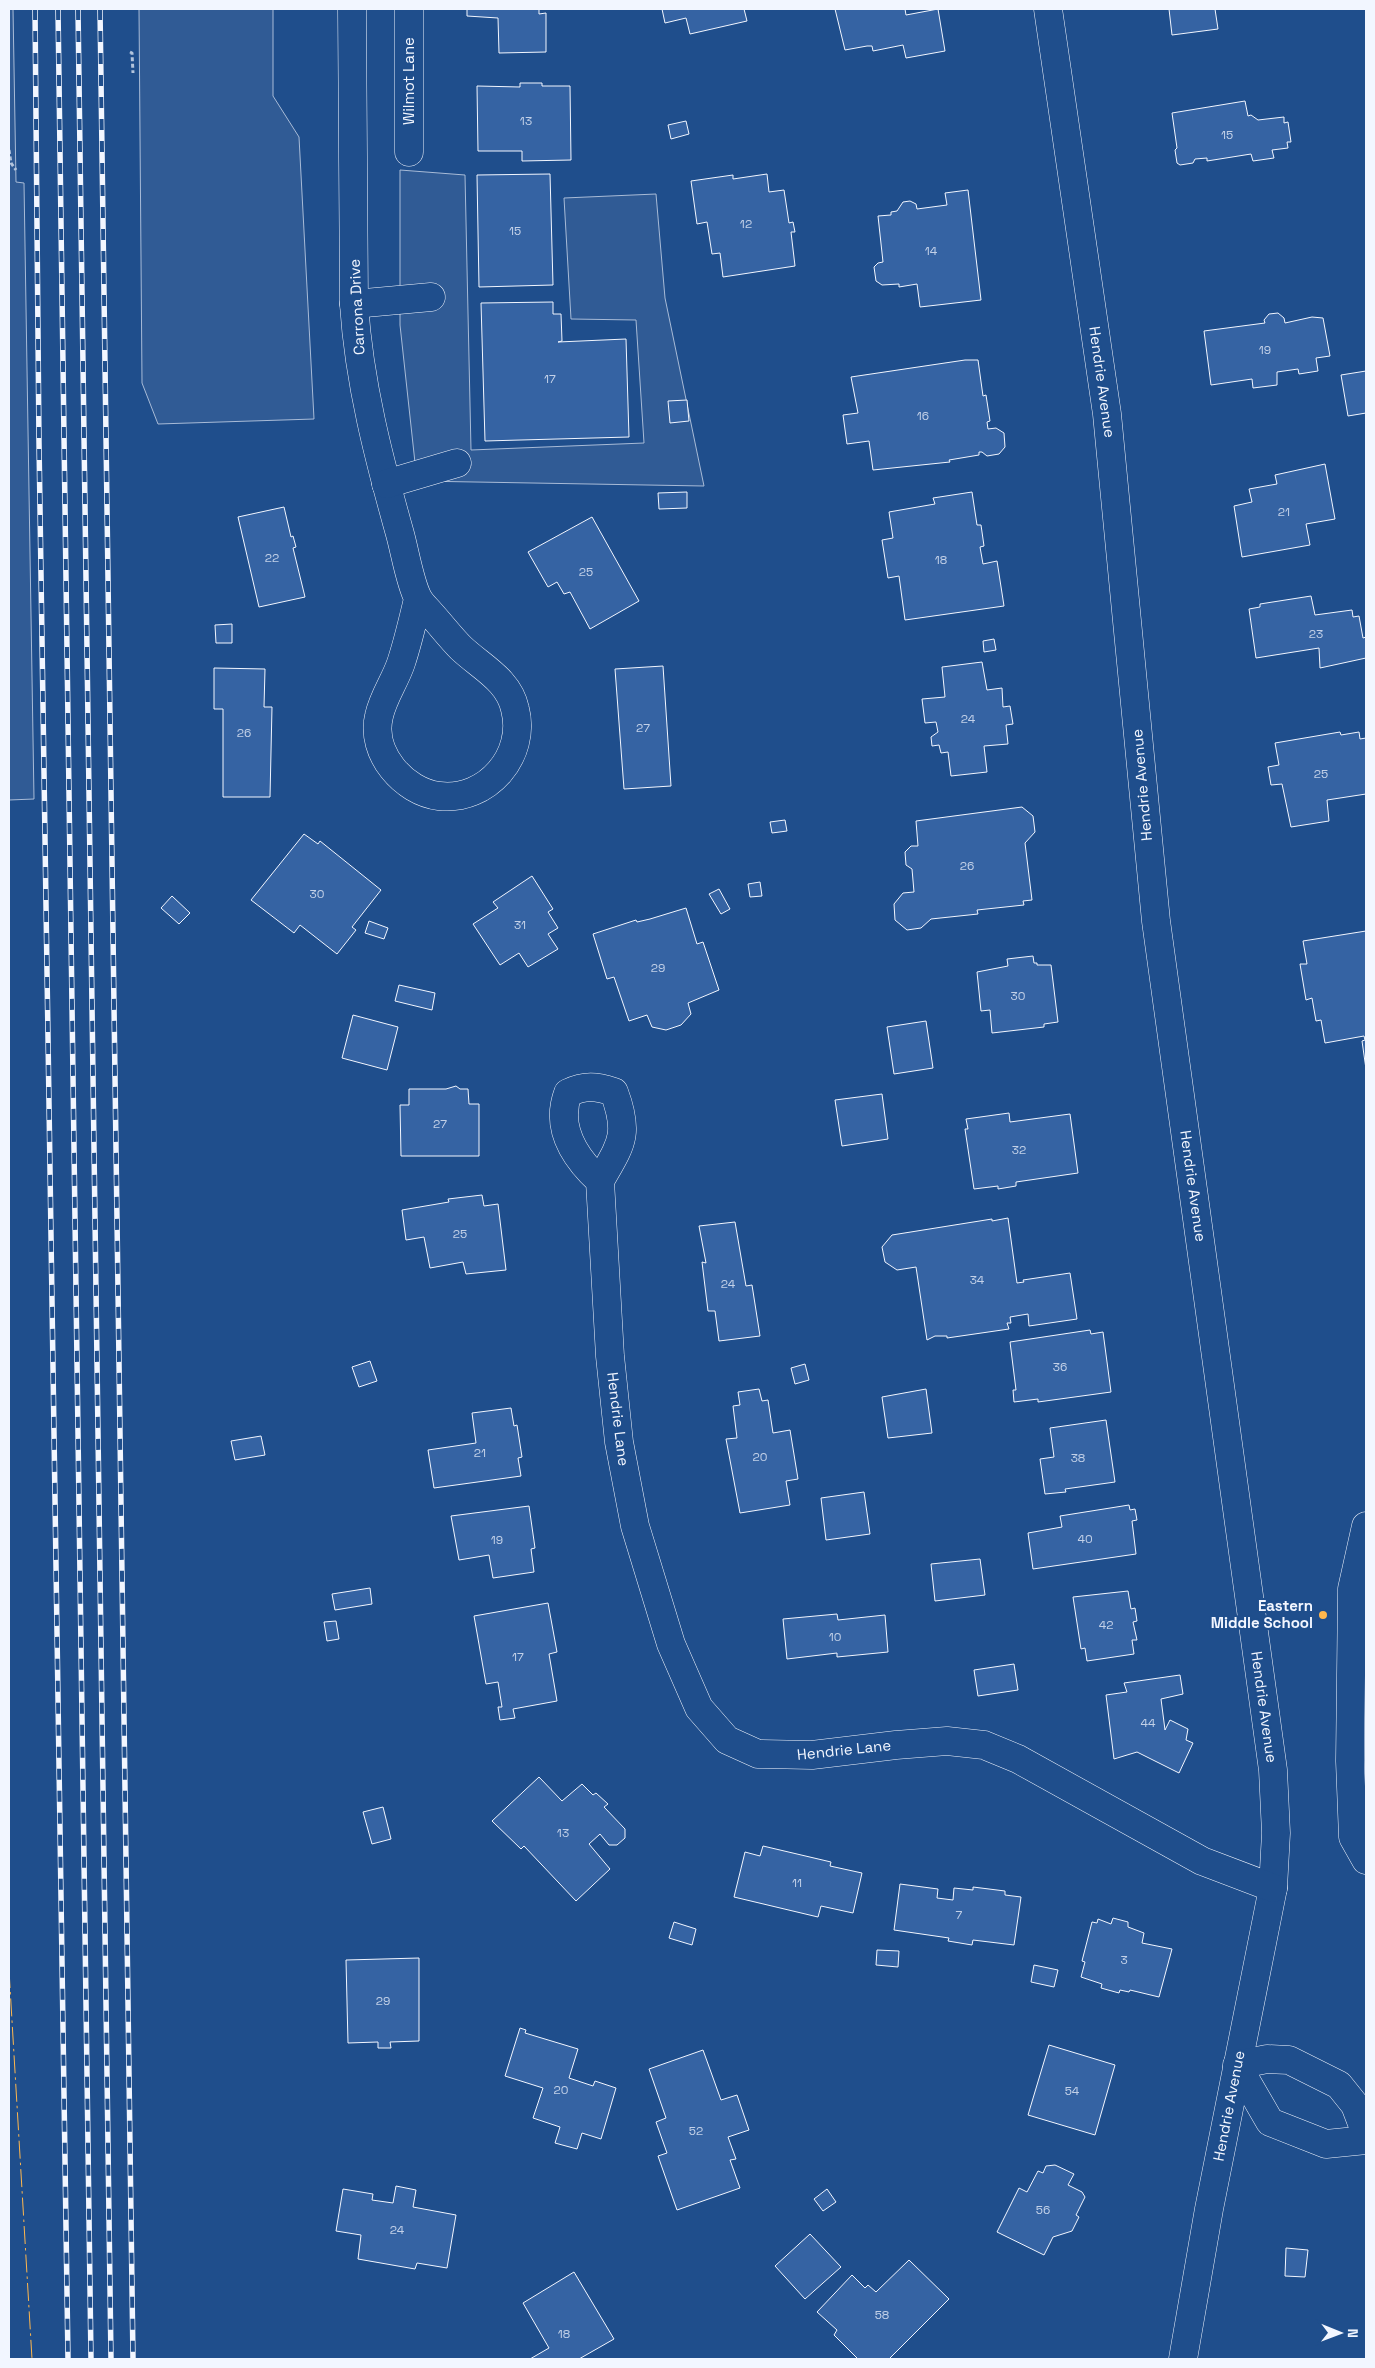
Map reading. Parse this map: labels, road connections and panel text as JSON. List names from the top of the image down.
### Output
{
  "streets": {
    "street": [
      "Wilmot Lane",
      "Carrona Drive",
      "Hendrie Avenue",
      "Hendrie Lane"
    ]
  },
  "crossings": [
    ["Hendrie Avenue", "Hendrie Lane"]
  ],
  "places": ["Eastern Middle School"],
  "house_numbers": [
    "13",
    "15",
    "12",
    "15",
    "14",
    "19",
    "17",
    "16",
    "21",
    "22",
    "18",
    "25",
    "23",
    "24",
    "27",
    "26",
    "25",
    "26",
    "30",
    "31",
    "29",
    "30",
    "27",
    "32",
    "25",
    "34",
    "24",
    "36",
    "21",
    "20",
    "38",
    "40",
    "19",
    "42",
    "10",
    "17",
    "44",
    "13",
    "11",
    "7",
    "3",
    "29",
    "20",
    "54",
    "52",
    "56",
    "24",
    "58",
    "18"
  ],
  "north": "right"
}
